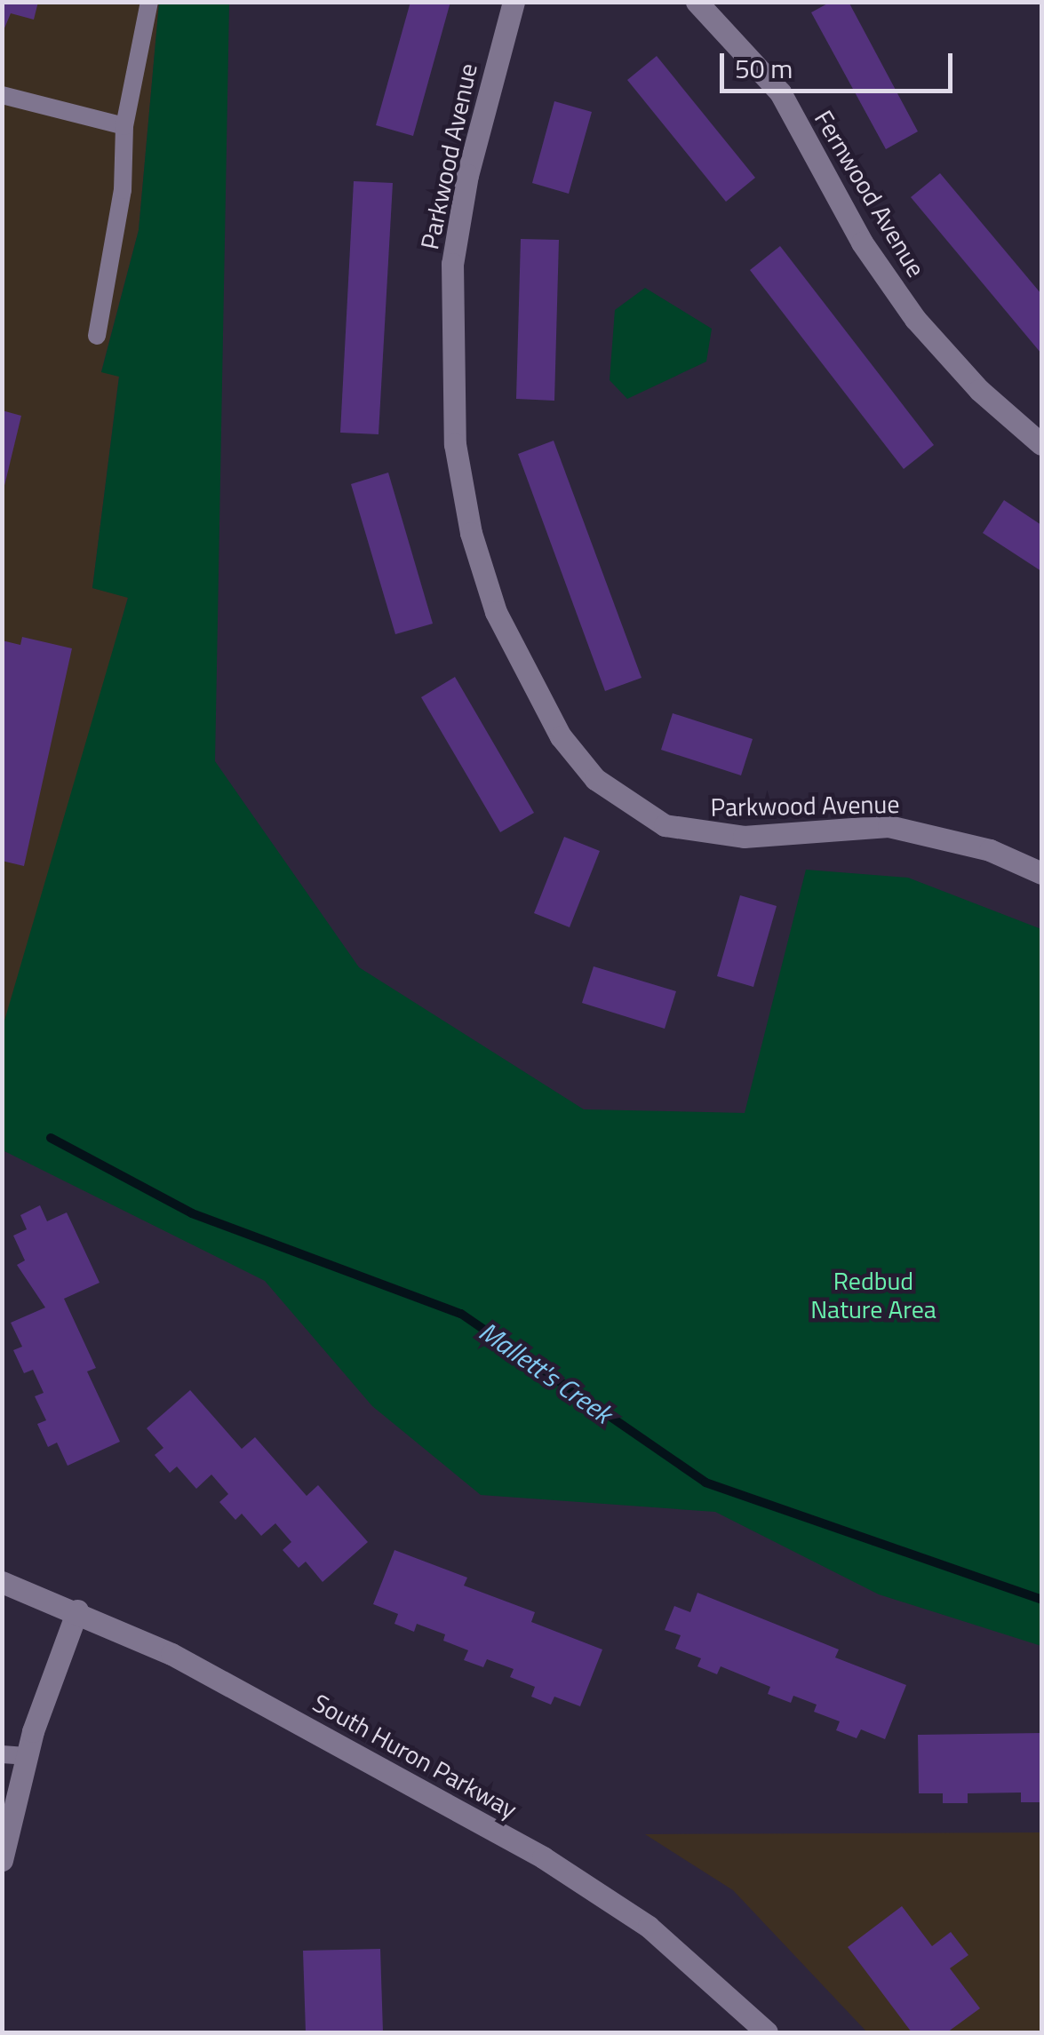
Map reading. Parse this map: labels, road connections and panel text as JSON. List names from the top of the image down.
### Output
{
  "streets": {
    "street": ["Parkwood Avenue", "Fernwood Avenue", "South Huron Parkway"]
  },
  "water": ["Mallett's Creek"],
  "parks": ["Redbud Nature Area"],
  "scale_bar": "50 m"
}
